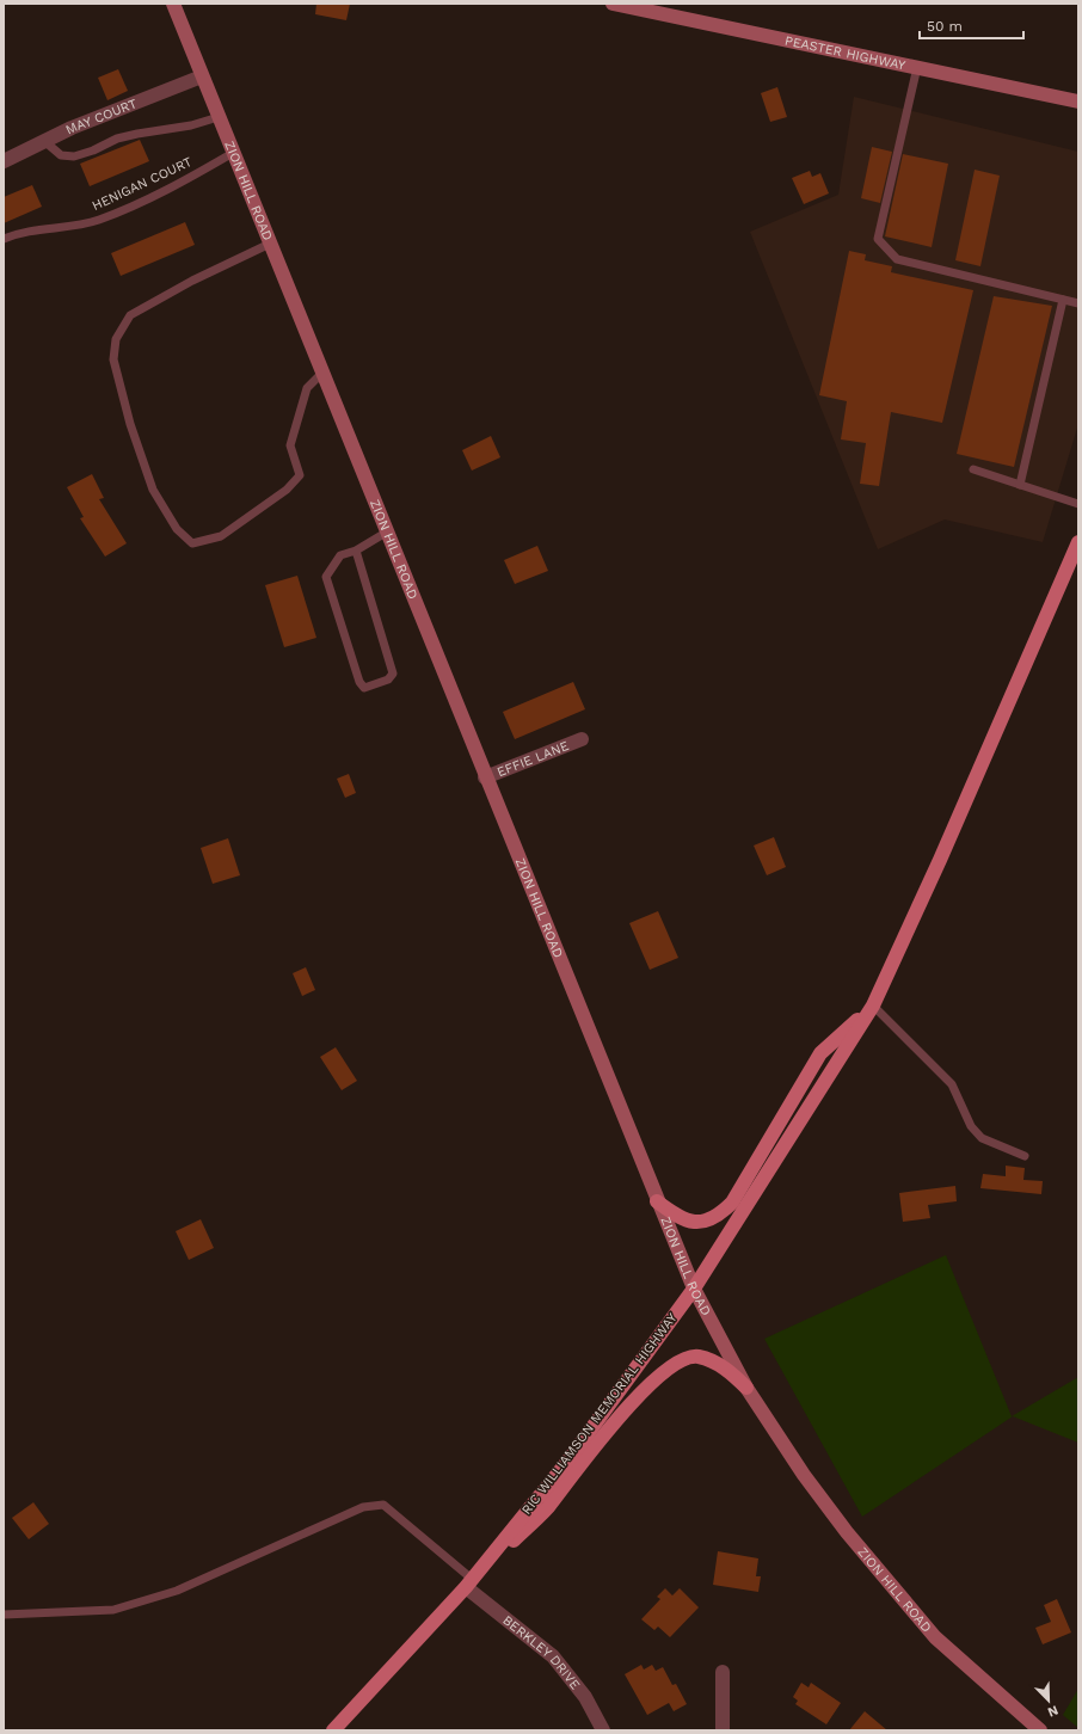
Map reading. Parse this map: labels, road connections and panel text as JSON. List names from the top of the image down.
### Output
{
  "streets": {
    "main road": ["PEASTER HIGHWAY", "ZION HILL ROAD", "RIC WILLIAMSON MEMORIAL HIGHWAY"],
    "street": ["MAY COURT", "EFFIE LANE", "BERKLEY DRIVE"],
    "lane": ["HENIGAN COURT"]
  },
  "crossings": [
    ["MAY COURT", "ZION HILL ROAD"],
    ["HENIGAN COURT", "ZION HILL ROAD"],
    ["ZION HILL ROAD", "EFFIE LANE"],
    ["ZION HILL ROAD", "RIC WILLIAMSON MEMORIAL HIGHWAY"],
    ["RIC WILLIAMSON MEMORIAL HIGHWAY", "BERKLEY DRIVE"]
  ],
  "scale_bar": "50 m",
  "north": "bottom right"
}
